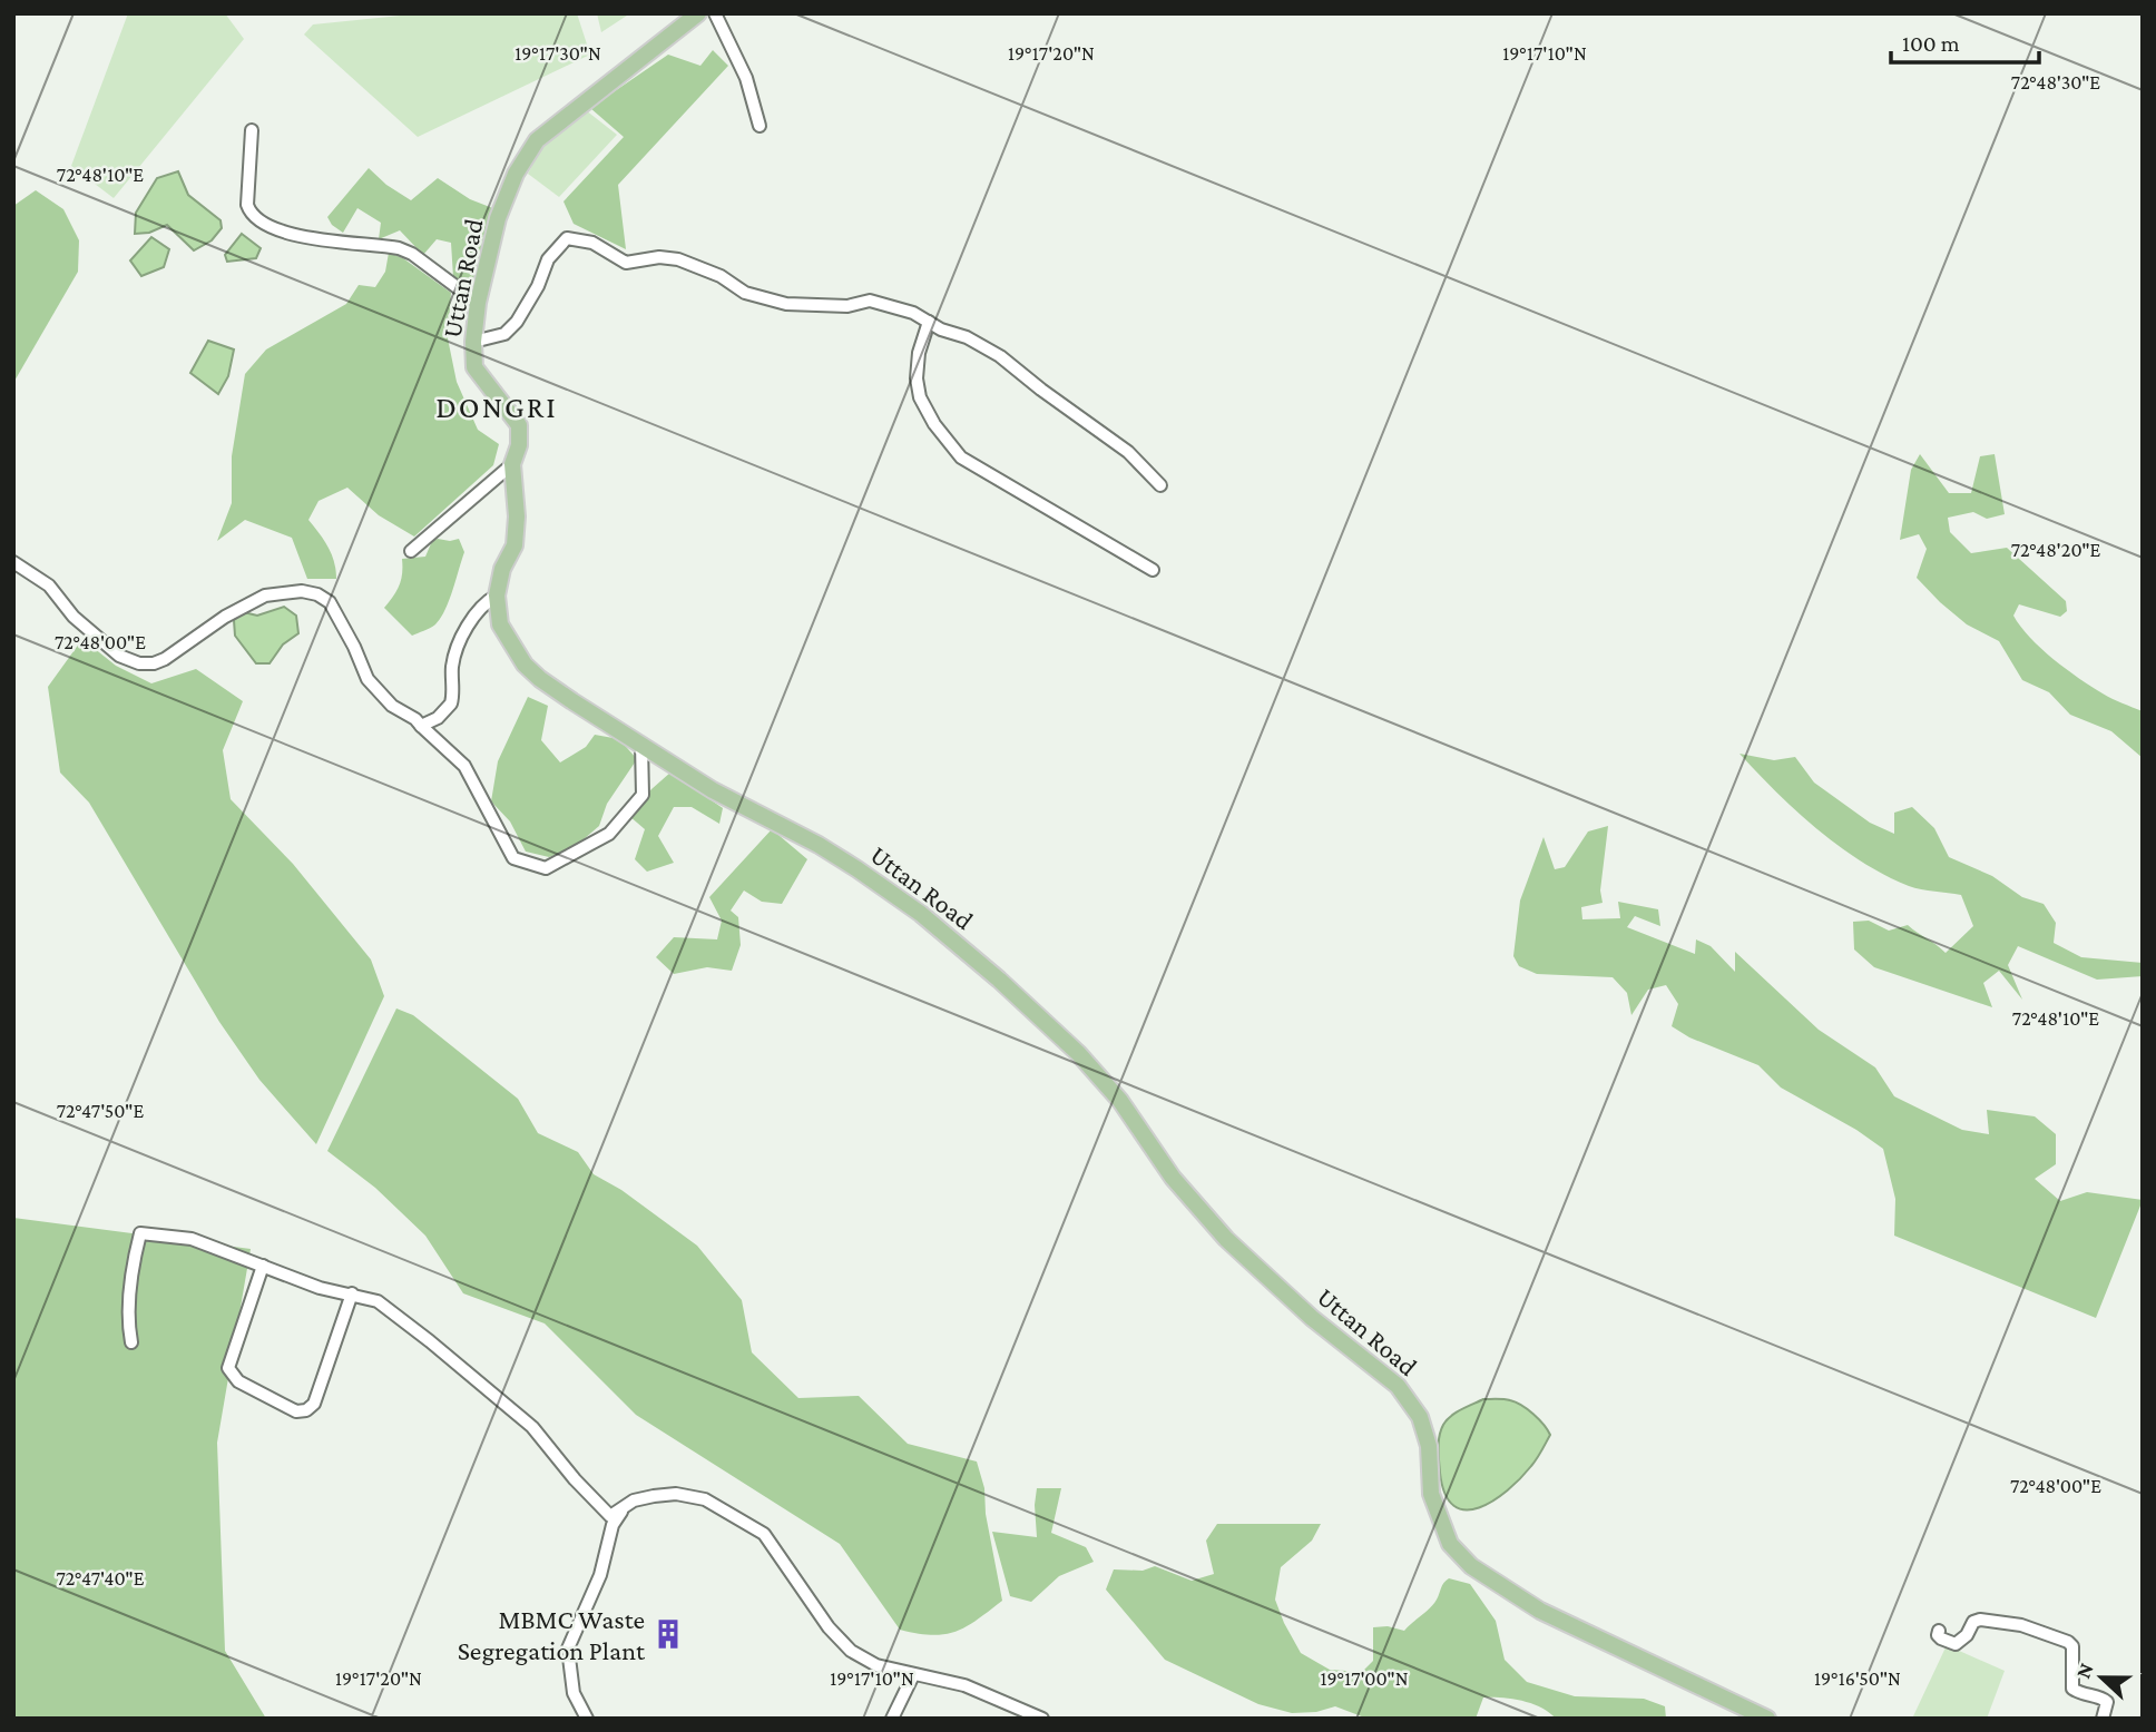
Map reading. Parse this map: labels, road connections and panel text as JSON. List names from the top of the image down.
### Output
{
  "streets": {
    "main road": ["Uttan Road"]
  },
  "districts": ["DONGRI"],
  "places": {
    "building": ["MBMC Waste Segregation Plant"]
  },
  "scale_bar": "100 m",
  "north": "left",
  "coordinates": [
    "19°17'30\"N",
    "19°17'20\"N",
    "19°17'10\"N",
    "72°48'30\"E",
    "72°48'10\"E",
    "72°48'20\"E",
    "72°48'00\"E",
    "72°47'50\"E",
    "72°47'40\"E",
    "19°17'00\"N",
    "19°16'50\"N"
  ]
}
